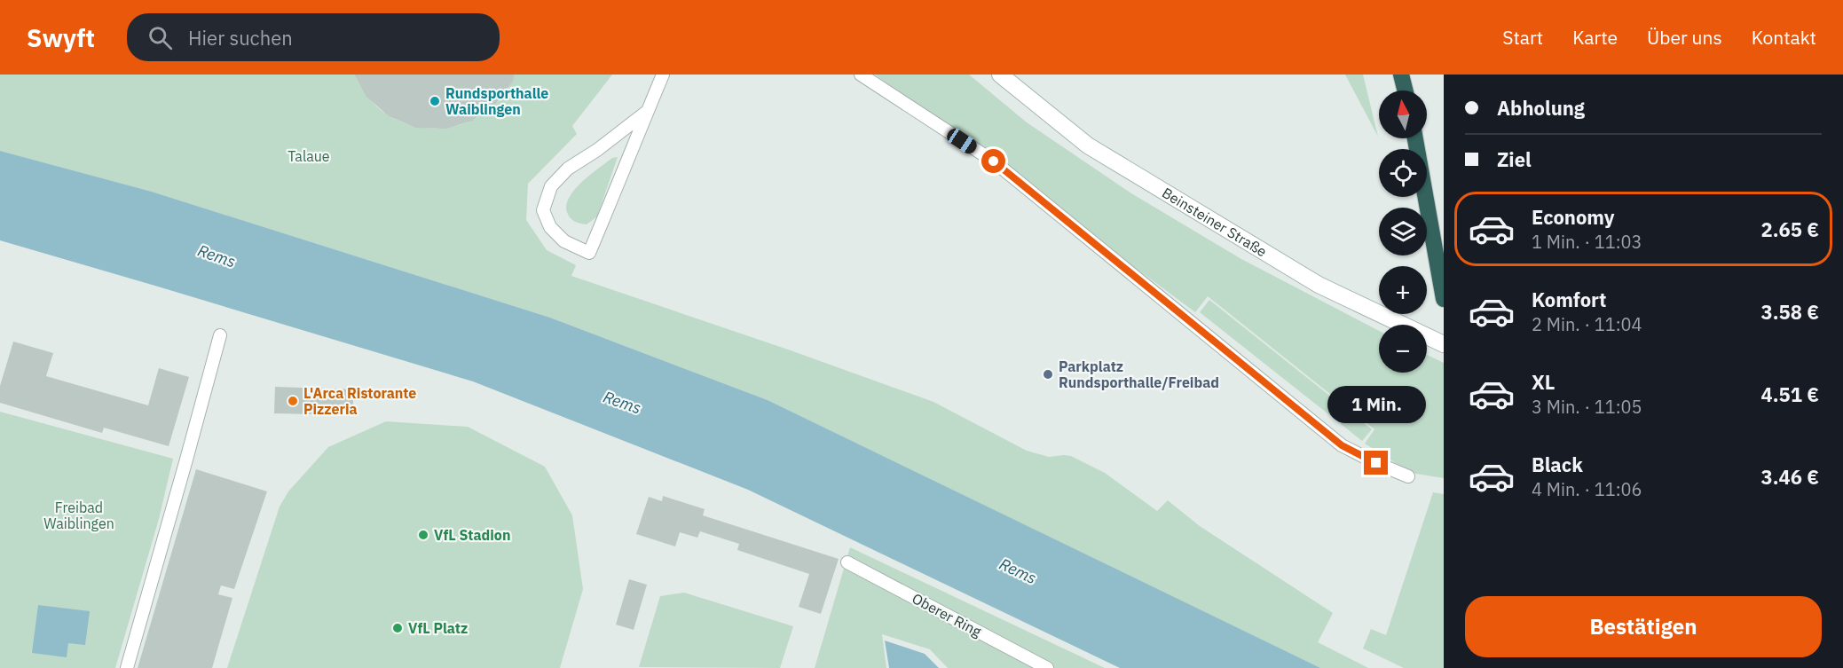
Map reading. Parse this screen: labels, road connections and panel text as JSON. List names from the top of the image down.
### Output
{
  "streets": {
    "street": ["Beinsteiner Straße"],
    "lane": ["Oberer Ring"]
  },
  "water": ["Rems"],
  "parks": ["Talaue", "Freibad Waiblingen"],
  "places": [
    "Rundsporthalle Waiblingen",
    "Parkplatz Rundsporthalle/Freibad",
    "L'Arca Ristorante Pizzeria",
    "VfL Stadion",
    "VfL Platz"
  ],
  "north": "top",
  "page": {
    "header": "Swyft",
    "search": "Hier suchen",
    "nav": [
      "Start",
      "Karte",
      "Über uns",
      "Kontakt"
    ],
    "banner": ["Abholung", "Ziel"],
    "map_buttons": ["+", "−"],
    "list": [
      {
        "name": "Economy",
        "note": "1 Min. · 11:03",
        "value": "2.65 €"
      },
      {
        "name": "Komfort",
        "note": "2 Min. · 11:04",
        "value": "3.58 €"
      },
      {
        "name": "XL",
        "note": "3 Min. · 11:05",
        "value": "4.51 €"
      },
      {
        "name": "Black",
        "note": "4 Min. · 11:06",
        "value": "3.46 €"
      }
    ],
    "bubble": "1 Min.",
    "buttons": "Bestätigen"
  }
}
